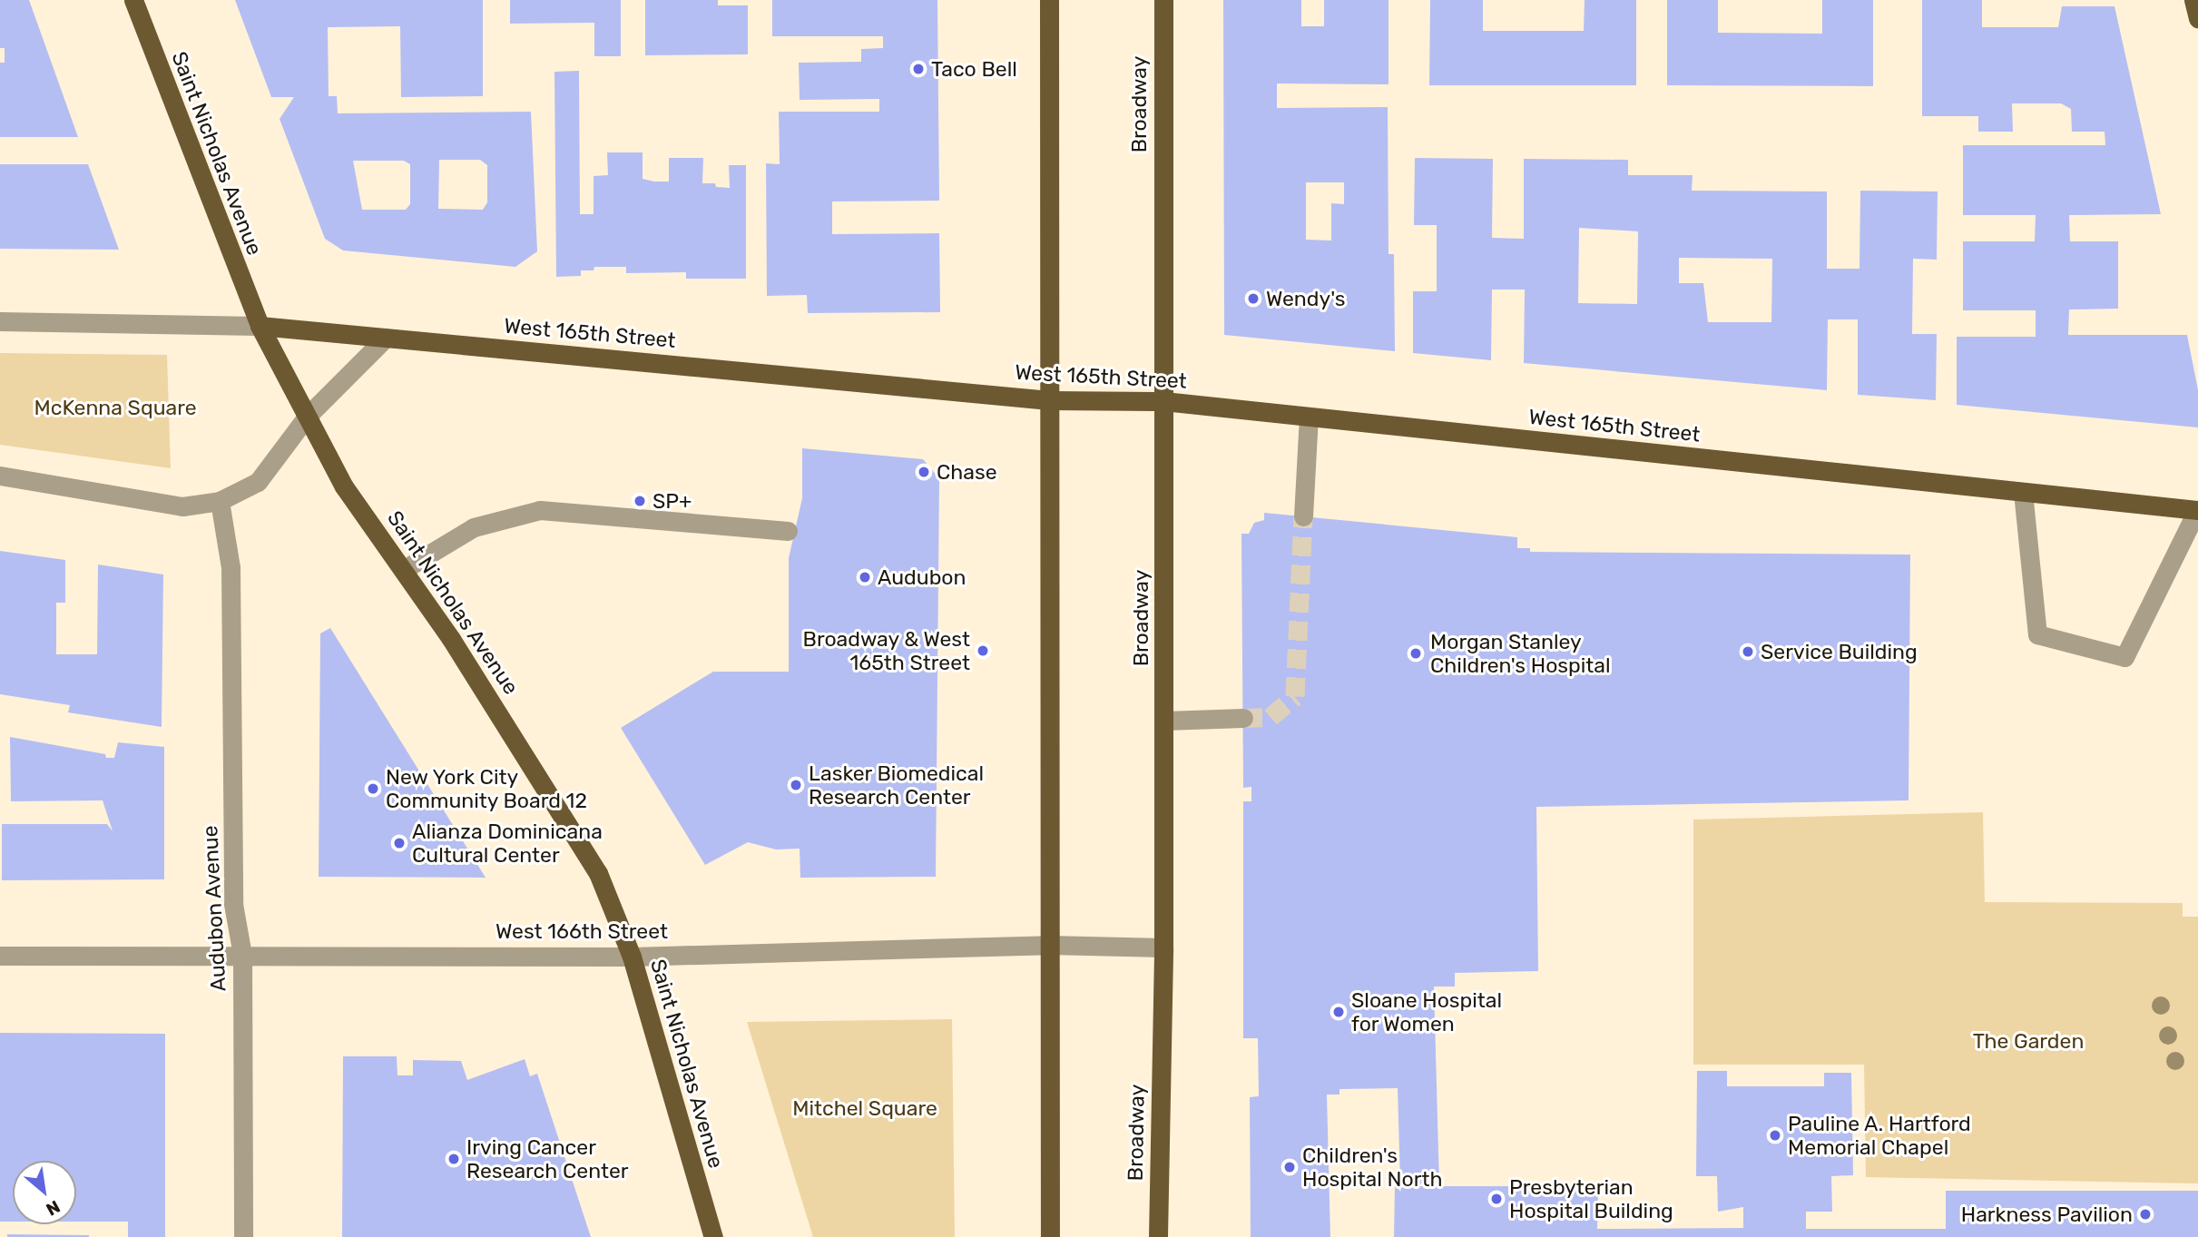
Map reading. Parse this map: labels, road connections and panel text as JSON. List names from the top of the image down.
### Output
{
  "streets": {
    "main road": ["Broadway", "Saint Nicholas Avenue", "West 165th Street"],
    "street": ["Audubon Avenue", "West 166th Street"]
  },
  "crossings": [
    ["Broadway", "West 165th Street"],
    ["Broadway", "West 166th Street"],
    ["Saint Nicholas Avenue", "West 165th Street"],
    ["Saint Nicholas Avenue", "West 166th Street"],
    ["Audubon Avenue", "West 166th Street"]
  ],
  "parks": ["McKenna Square", "The Garden", "Mitchel Square"],
  "places": [
    "Taco Bell",
    "Wendy's",
    "Chase",
    "SP+",
    "Audubon",
    "Broadway & West 165th Street",
    "Service Building",
    "Morgan Stanley Children's Hospital",
    "Lasker Biomedical Research Center",
    "New York City Community Board 12",
    "Alianza Dominicana Cultural Center",
    "Sloane Hospital for Women",
    "Pauline A. Hartford Memorial Chapel",
    "Irving Cancer Research Center",
    "Children's Hospital North",
    "Presbyterian Hospital Building",
    "Harkness Pavilion"
  ],
  "north": "bottom right"
}
